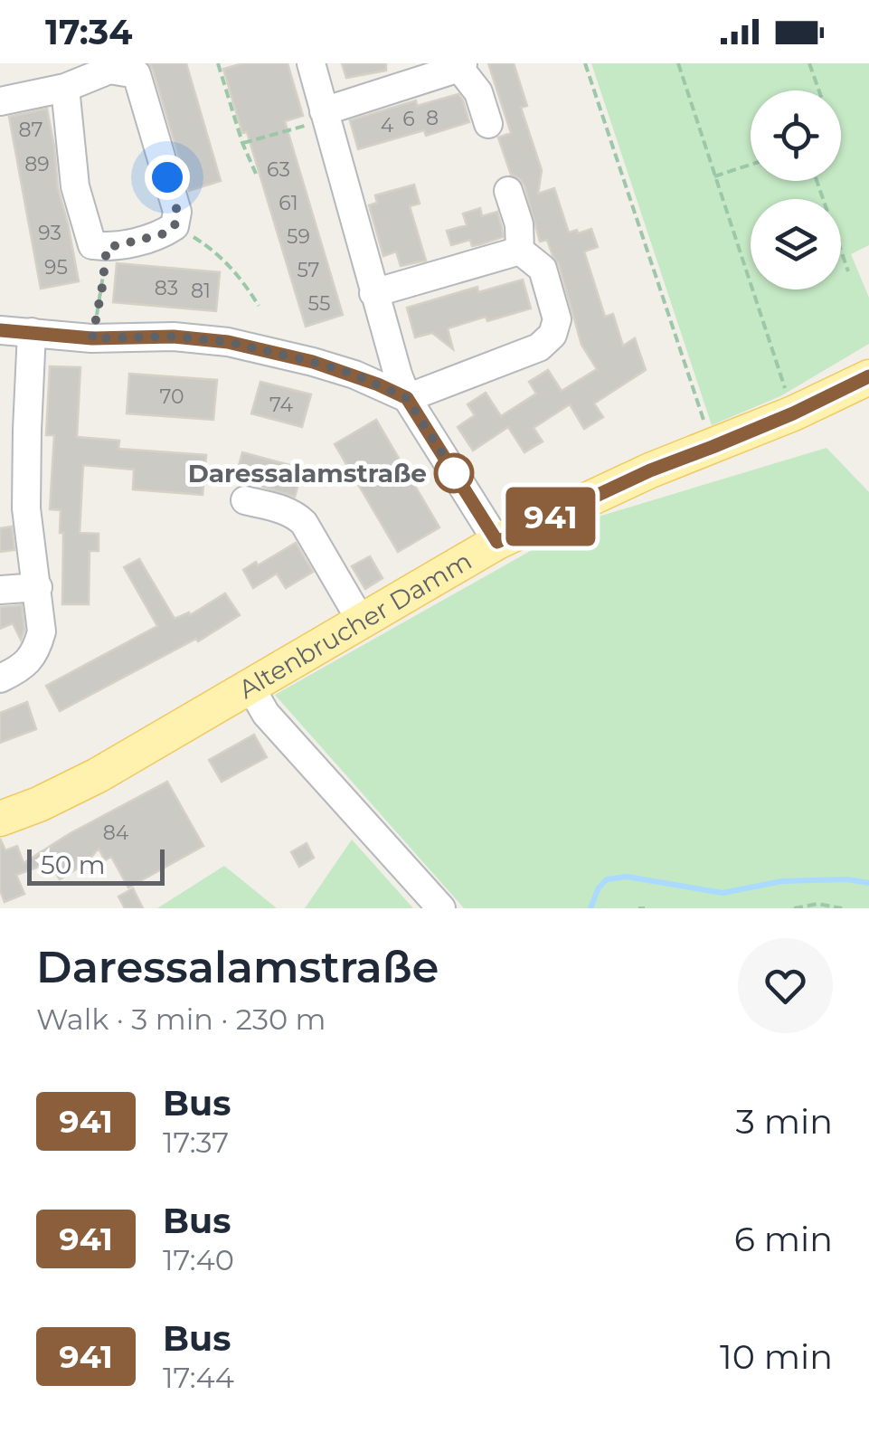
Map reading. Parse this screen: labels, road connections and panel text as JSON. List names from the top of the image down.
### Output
{
  "streets": {
    "main road": ["Altenbrucher Damm"]
  },
  "places": ["Daressalamstraße"],
  "lines": ["bus line 941"],
  "house_numbers": [
    "8",
    "6",
    "4",
    "87",
    "89",
    "63",
    "61",
    "93",
    "59",
    "95",
    "57",
    "83",
    "81",
    "55",
    "70",
    "74",
    "84"
  ],
  "scale_bar": "50 m",
  "page": {
    "status": "17:34",
    "on_map": "941",
    "scale": "50 m",
    "heading": ["Daressalamstraße", "Walk · 3 min · 230 m"],
    "list": [
      {
        "mark": "941",
        "name": "Bus",
        "note": "17:37",
        "value": "3 min"
      },
      {
        "mark": "941",
        "name": "Bus",
        "note": "17:40",
        "value": "6 min"
      },
      {
        "mark": "941",
        "name": "Bus",
        "note": "17:44",
        "value": "10 min"
      }
    ]
  }
}
